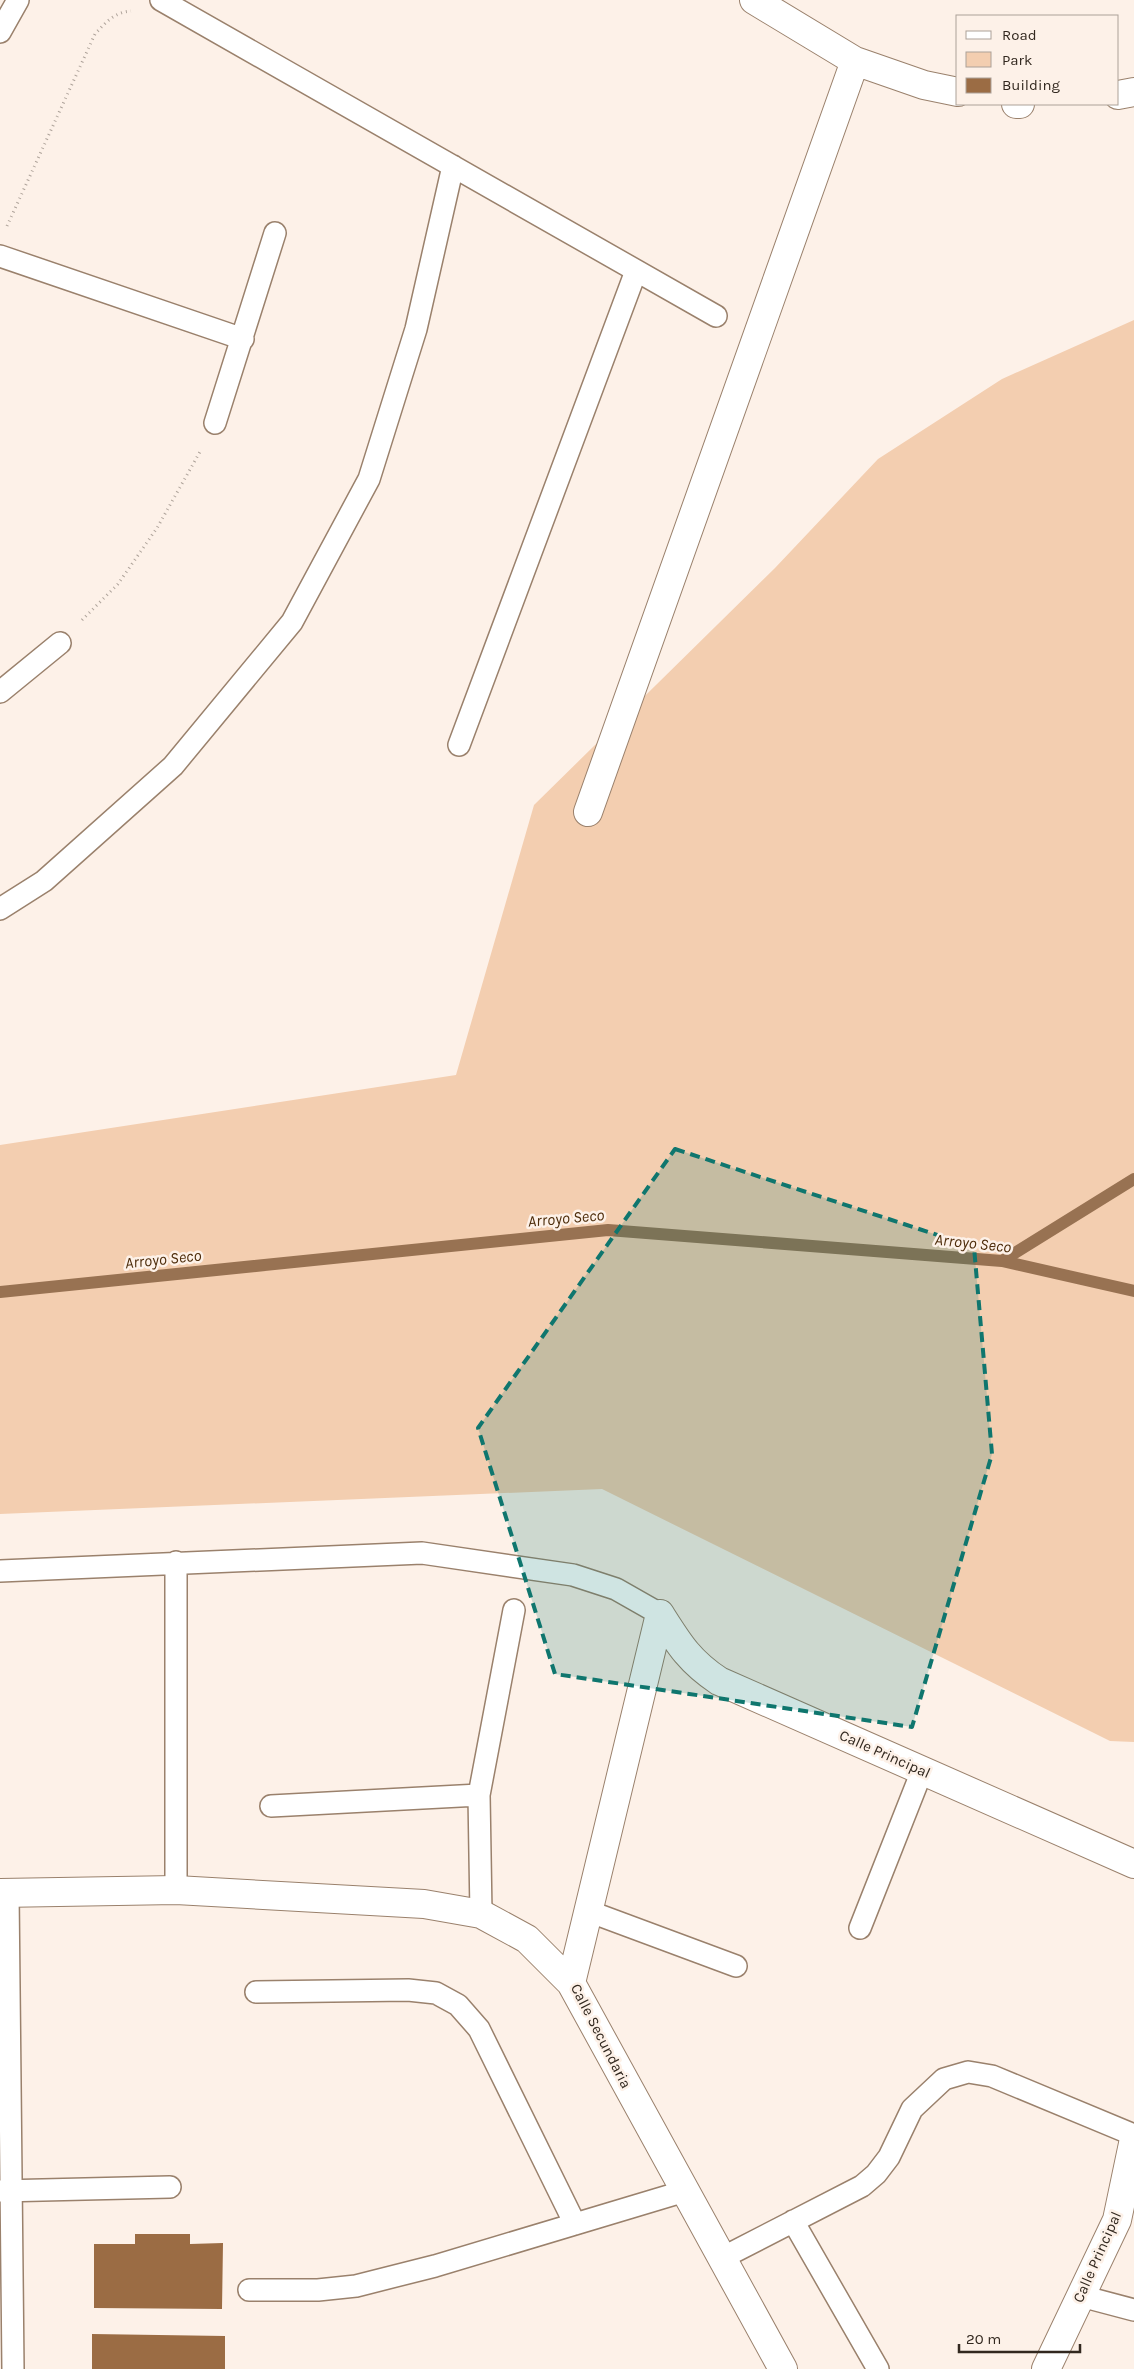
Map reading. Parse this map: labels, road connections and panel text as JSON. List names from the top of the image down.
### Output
{
  "streets": {
    "street": ["Calle Principal", "Calle Secundaria"]
  },
  "crossings": [
    ["Calle Principal", "Calle Secundaria"]
  ],
  "water": ["Arroyo Seco"],
  "legend": ["Road", "Park", "Building"],
  "scale_bar": "20 m"
}
